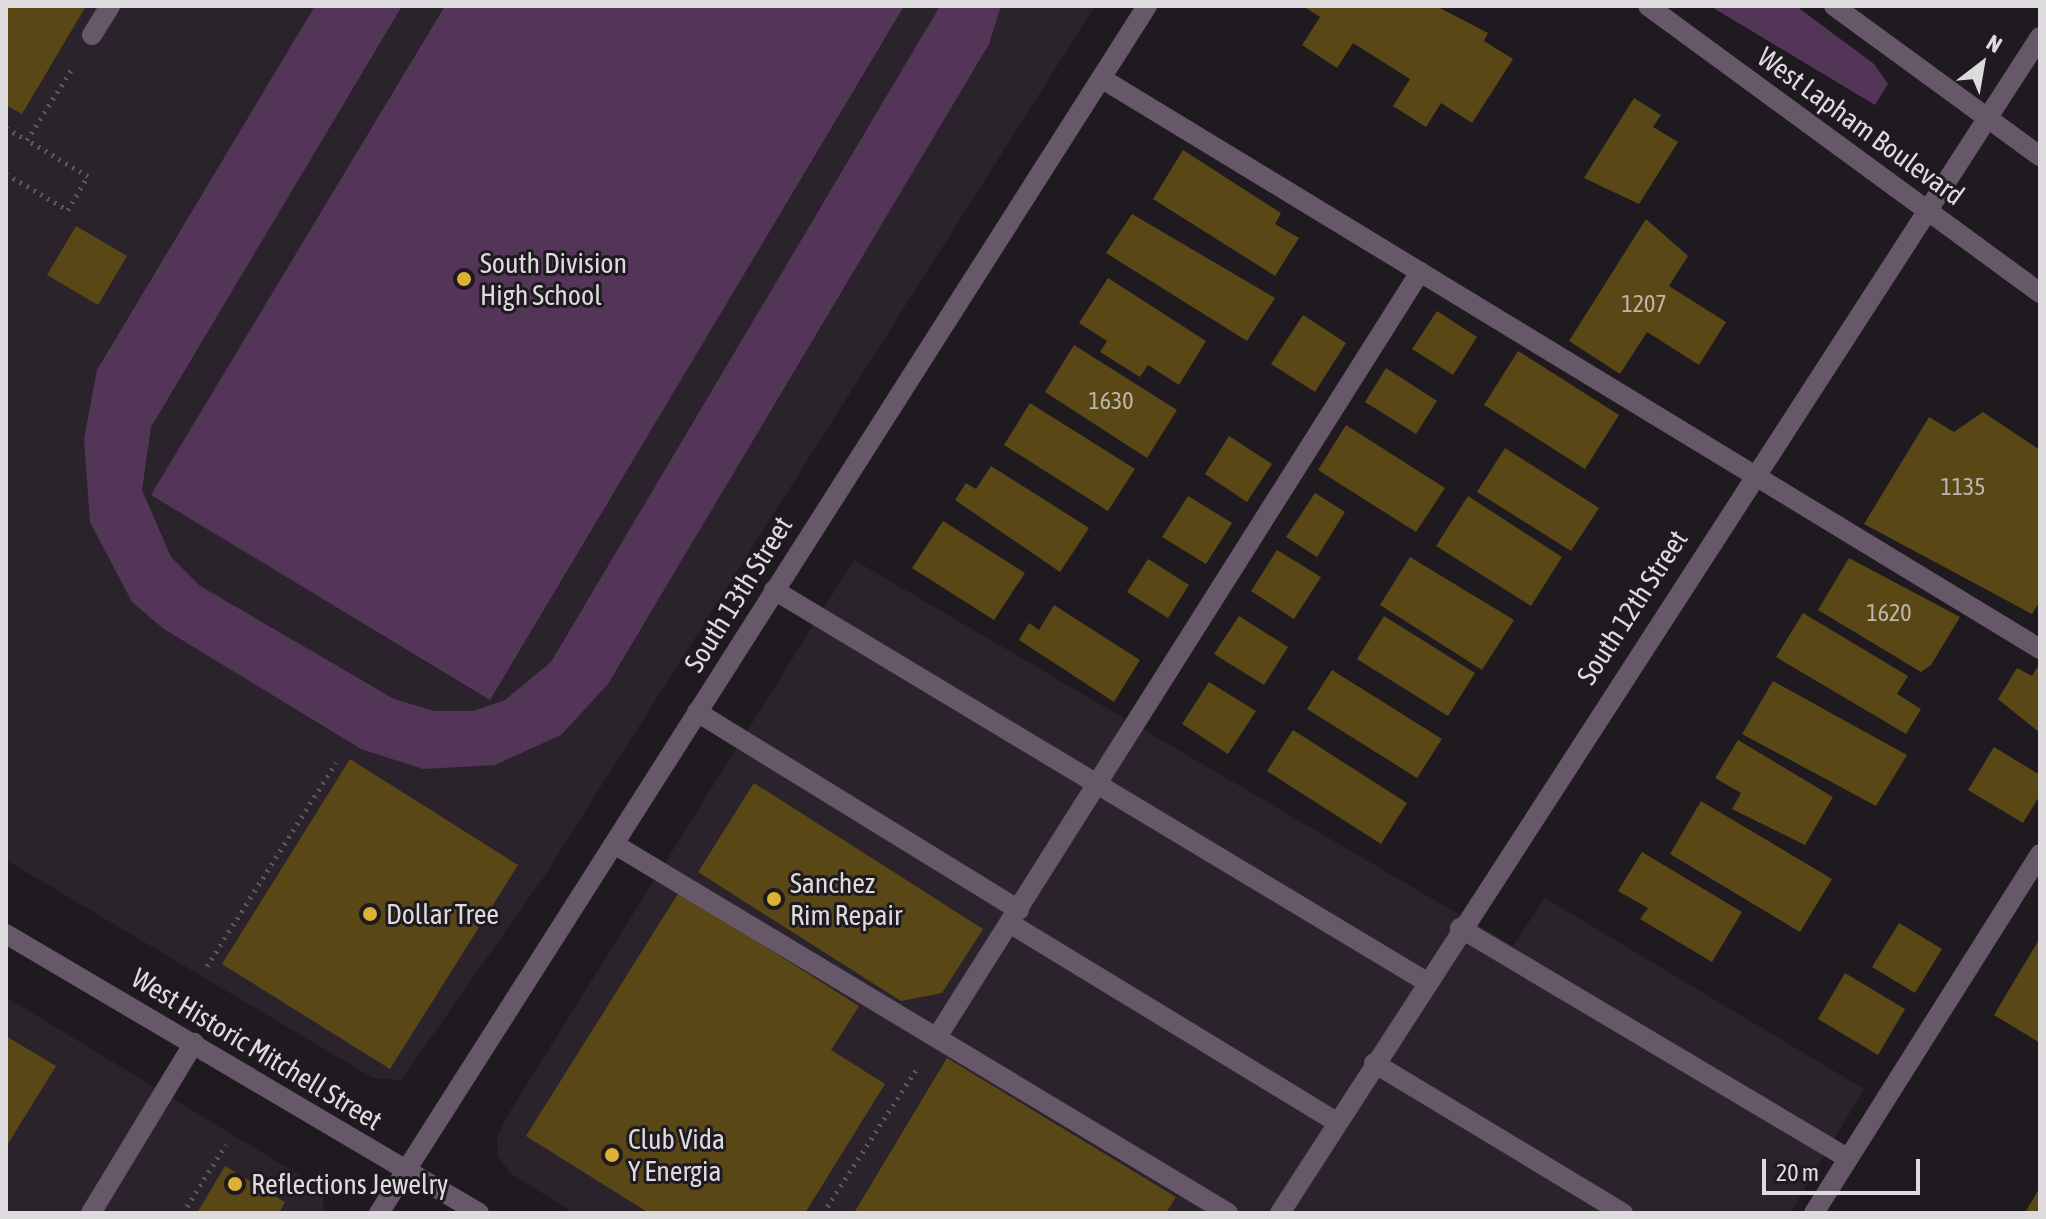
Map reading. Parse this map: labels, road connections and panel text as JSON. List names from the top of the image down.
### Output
{
  "streets": {
    "street": [
      "West Lapham Boulevard",
      "South 13th Street",
      "South 12th Street",
      "West Historic Mitchell Street"
    ]
  },
  "crossings": [
    ["West Lapham Boulevard", "South 12th Street"],
    ["South 13th Street", "West Historic Mitchell Street"]
  ],
  "places": [
    "South Division High School",
    "Sanchez Rim Repair",
    "Dollar Tree",
    "Club Vida Y Energia",
    "Reflections Jewelry"
  ],
  "house_numbers": [
    "1207",
    "1630",
    "1135",
    "1620"
  ],
  "scale_bar": "20 m",
  "north": "top right"
}
